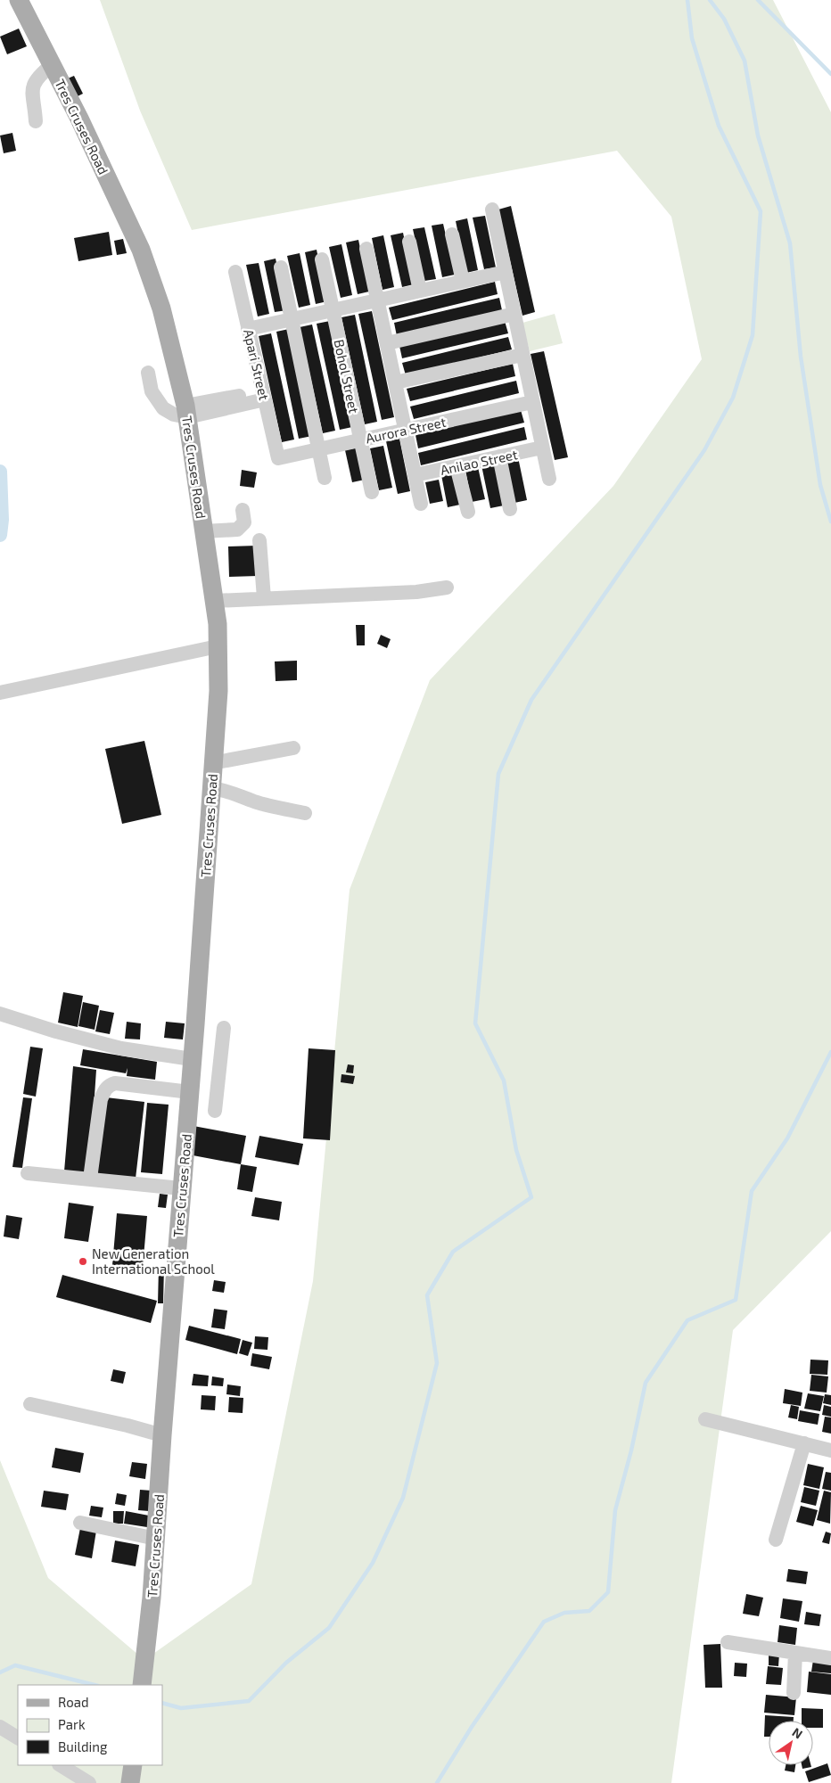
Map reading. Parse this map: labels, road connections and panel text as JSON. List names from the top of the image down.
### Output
{
  "streets": {
    "main road": ["Tres Cruses Road"],
    "street": [
      "Apari Street",
      "Bohol Street",
      "Aurora Street",
      "Anilao Street"
    ]
  },
  "crossings": [
    ["Apari Street", "Aurora Street"],
    ["Bohol Street", "Aurora Street"]
  ],
  "places": ["New Generation International School"],
  "legend": ["Road", "Park", "Building"],
  "north": "top right"
}
